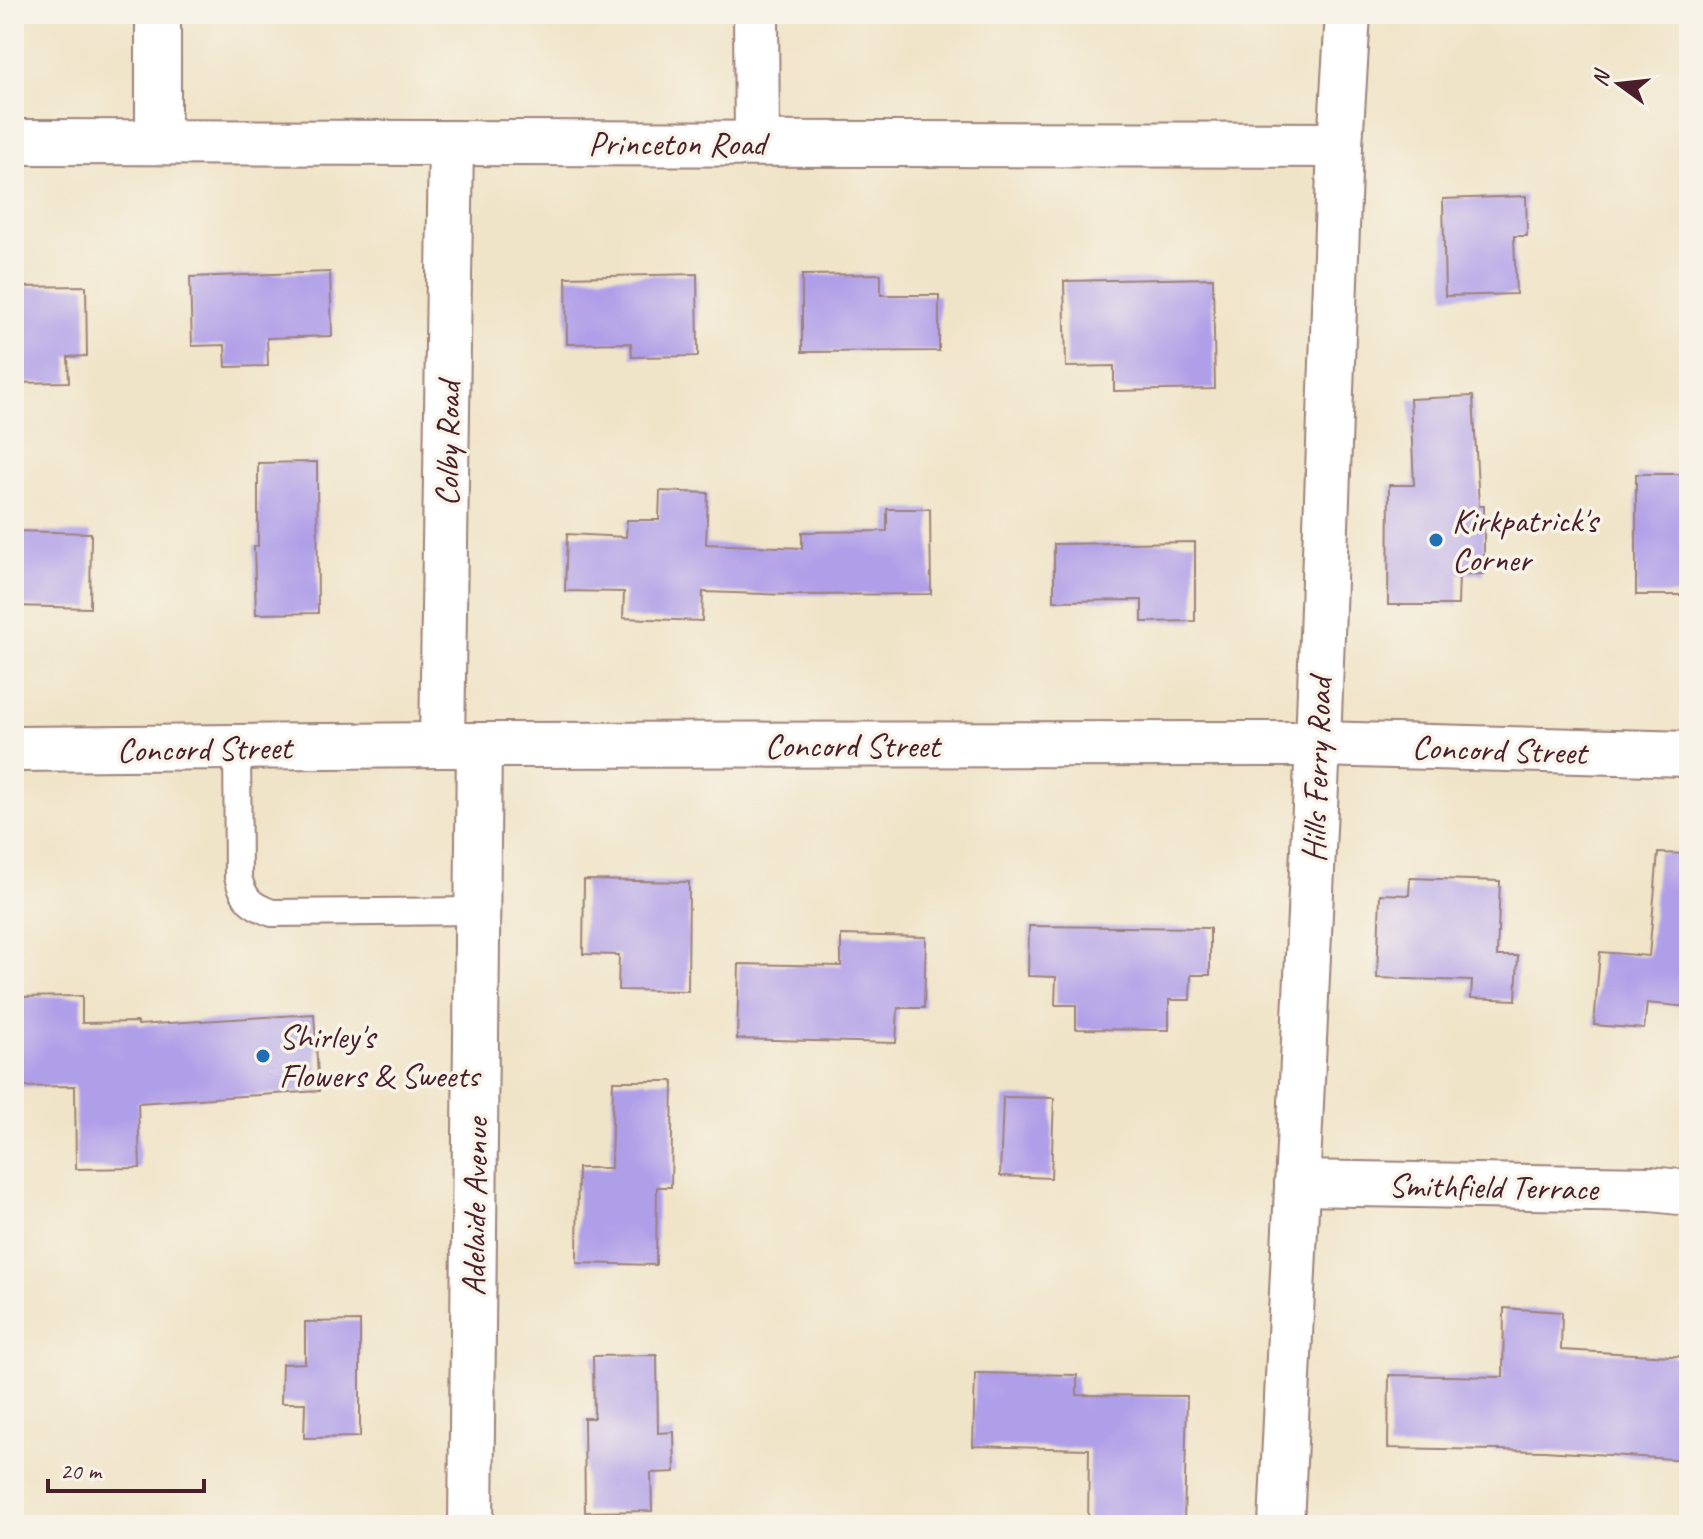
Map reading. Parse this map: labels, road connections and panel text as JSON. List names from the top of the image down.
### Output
{
  "streets": {
    "street": [
      "Princeton Road",
      "Colby Road",
      "Concord Street",
      "Hills Ferry Road",
      "Smithfield Terrace",
      "Adelaide Avenue"
    ]
  },
  "crossings": [
    ["Princeton Road", "Colby Road"],
    ["Princeton Road", "Hills Ferry Road"],
    ["Colby Road", "Concord Street"],
    ["Colby Road", "Adelaide Avenue"],
    ["Concord Street", "Hills Ferry Road"],
    ["Concord Street", "Adelaide Avenue"],
    ["Hills Ferry Road", "Smithfield Terrace"]
  ],
  "places": ["Kirkpatrick's Corner", "Shirley's Flowers & Sweets"],
  "scale_bar": "20 m",
  "north": "left"
}
